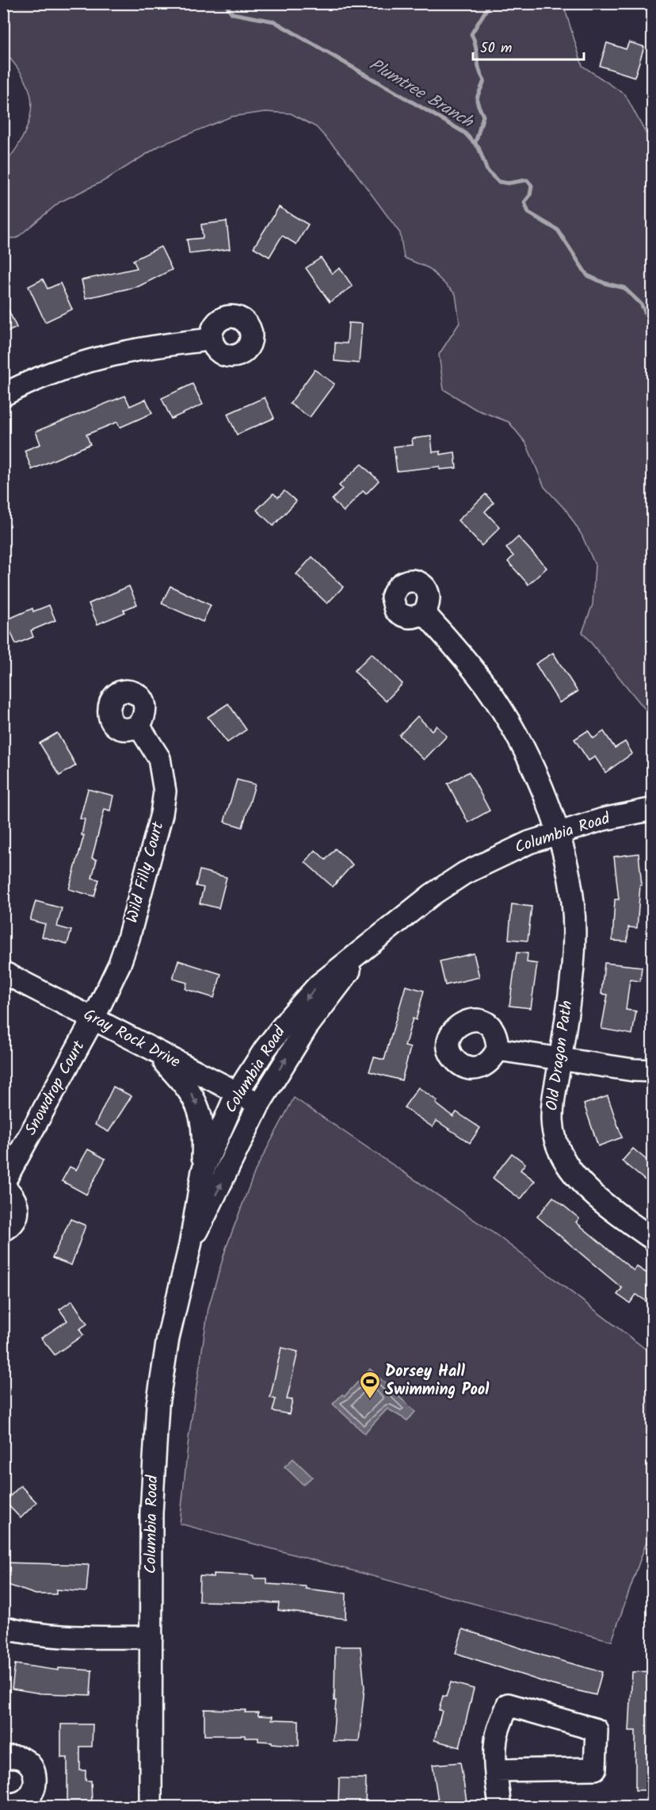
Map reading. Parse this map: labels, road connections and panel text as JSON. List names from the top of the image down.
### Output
{
  "streets": {
    "street": [
      "Columbia Road",
      "Wild Filly Court",
      "Gray Rock Drive",
      "Old Dragon Path",
      "Snowdrop Court"
    ]
  },
  "crossings": [
    ["Columbia Road", "Gray Rock Drive"],
    ["Columbia Road", "Old Dragon Path"],
    ["Wild Filly Court", "Gray Rock Drive"],
    ["Wild Filly Court", "Snowdrop Court"],
    ["Gray Rock Drive", "Snowdrop Court"]
  ],
  "water": ["Plumtree Branch"],
  "places": {
    "sports": ["Dorsey Hall Swimming Pool"]
  },
  "scale_bar": "50 m"
}
